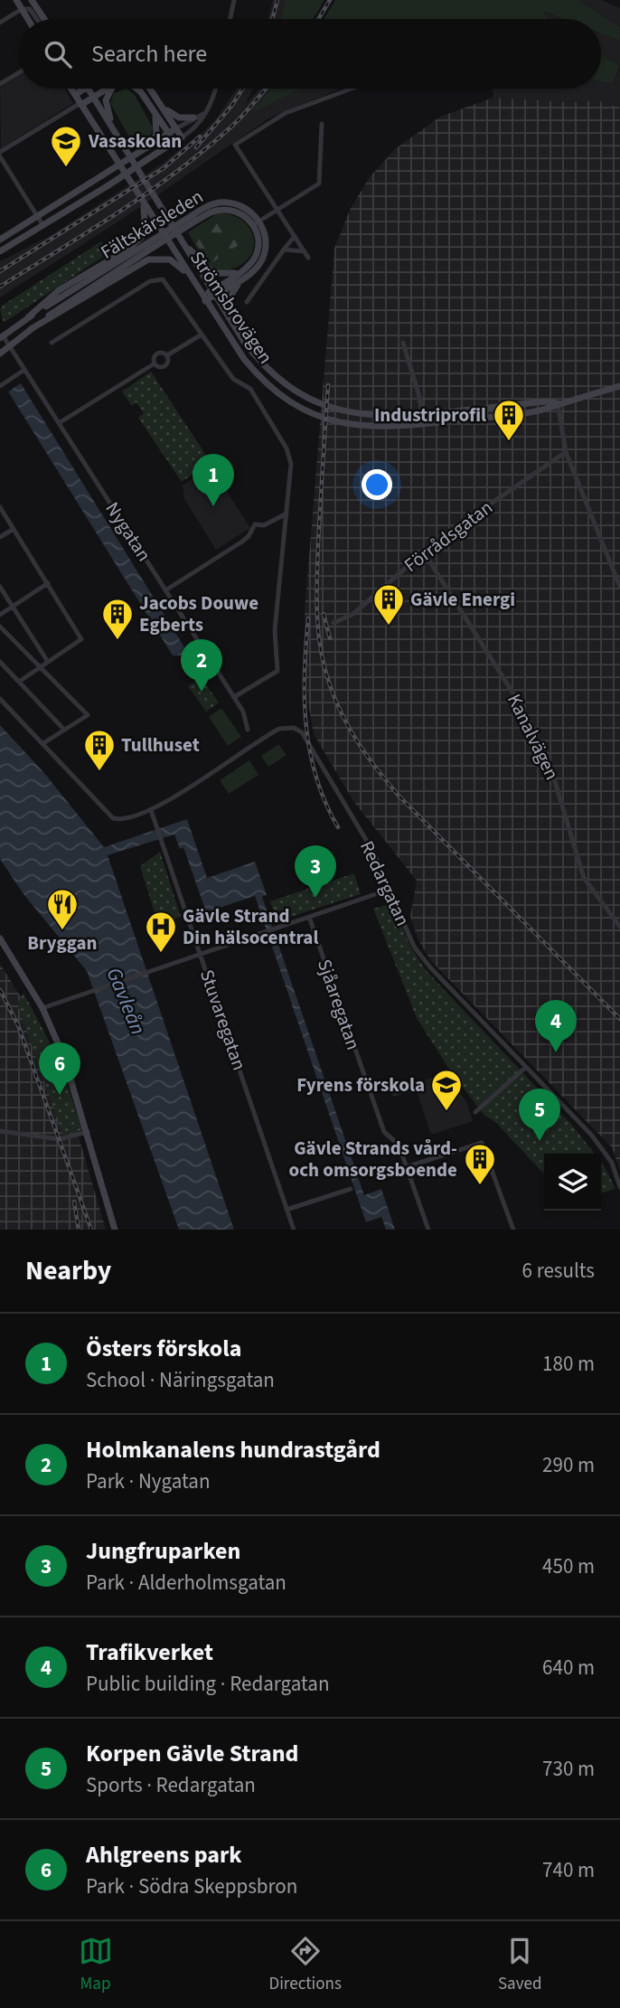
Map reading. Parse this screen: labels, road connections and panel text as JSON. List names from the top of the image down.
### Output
{
  "streets": {
    "main road": ["Fältskärsleden", "Strömsbrovägen"],
    "street": [
      "Nygatan",
      "Förrådsgatan",
      "Kanalvägen",
      "Redargatan",
      "Sjåaregatan",
      "Stuvaregatan"
    ]
  },
  "crossings": [
    ["Fältskärsleden", "Nygatan"],
    ["Förrådsgatan", "Kanalvägen"],
    ["Redargatan", "Stuvaregatan"]
  ],
  "water": ["Gavleån"],
  "places": {
    "school or university": ["Vasaskolan", "Fyrens förskola"],
    "building": [
      "Industriprofil",
      "Gävle Energi",
      "Jacobs Douwe Egberts",
      "Tullhuset",
      "Gävle Strands vård- och omsorgsboende"
    ],
    "restaurant": ["Bryggan"],
    "hospital": ["Gävle Strand Din hälsocentral"]
  },
  "page": {
    "search": "Search here",
    "pins": [
      "1",
      "2",
      "3",
      "4",
      "6",
      "5"
    ],
    "heading": ["Nearby", "6 results"],
    "list": [
      {
        "mark": "1",
        "name": "Östers förskola",
        "note": "School · Näringsgatan",
        "value": "180 m"
      },
      {
        "mark": "2",
        "name": "Holmkanalens hundrastgård",
        "note": "Park · Nygatan",
        "value": "290 m"
      },
      {
        "mark": "3",
        "name": "Jungfruparken",
        "note": "Park · Alderholmsgatan",
        "value": "450 m"
      },
      {
        "mark": "4",
        "name": "Trafikverket",
        "note": "Public building · Redargatan",
        "value": "640 m"
      },
      {
        "mark": "5",
        "name": "Korpen Gävle Strand",
        "note": "Sports · Redargatan",
        "value": "730 m"
      },
      {
        "mark": "6",
        "name": "Ahlgreens park",
        "note": "Park · Södra Skeppsbron",
        "value": "740 m"
      }
    ],
    "nav": ["Map", "Directions", "Saved"]
  }
}
